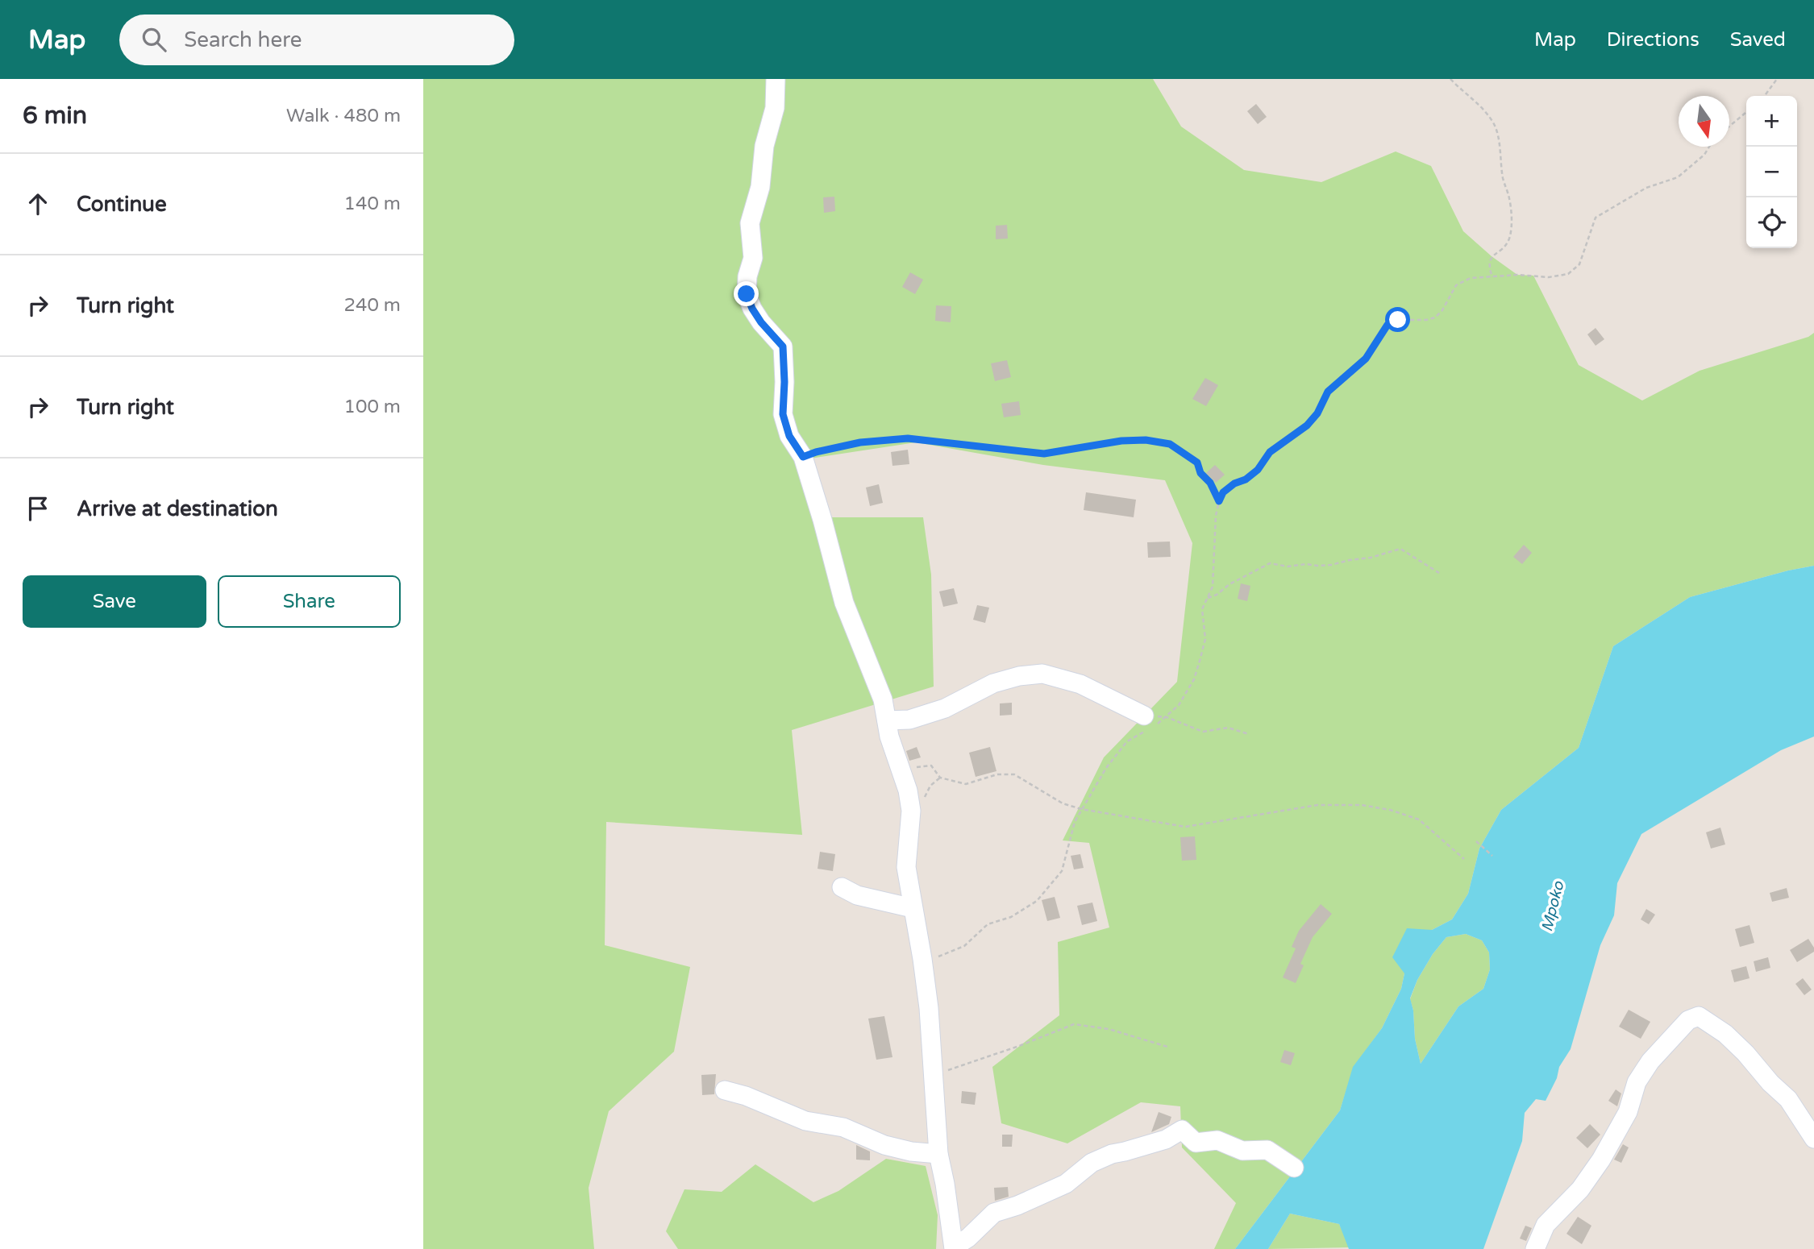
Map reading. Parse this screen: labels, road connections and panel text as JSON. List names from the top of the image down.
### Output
{
  "water": ["Mpoko"],
  "north": "bottom",
  "page": {
    "header": "Map",
    "search": "Search here",
    "nav": ["Map", "Directions", "Saved"],
    "heading": ["6 min", "Walk · 480 m"],
    "map_buttons": ["+", "−"],
    "list": [
      ["Continue", "140 m"],
      ["Turn right", "240 m"],
      ["Turn right", "100 m"],
      "Arrive at destination"
    ],
    "buttons": ["Save", "Share"]
  }
}
